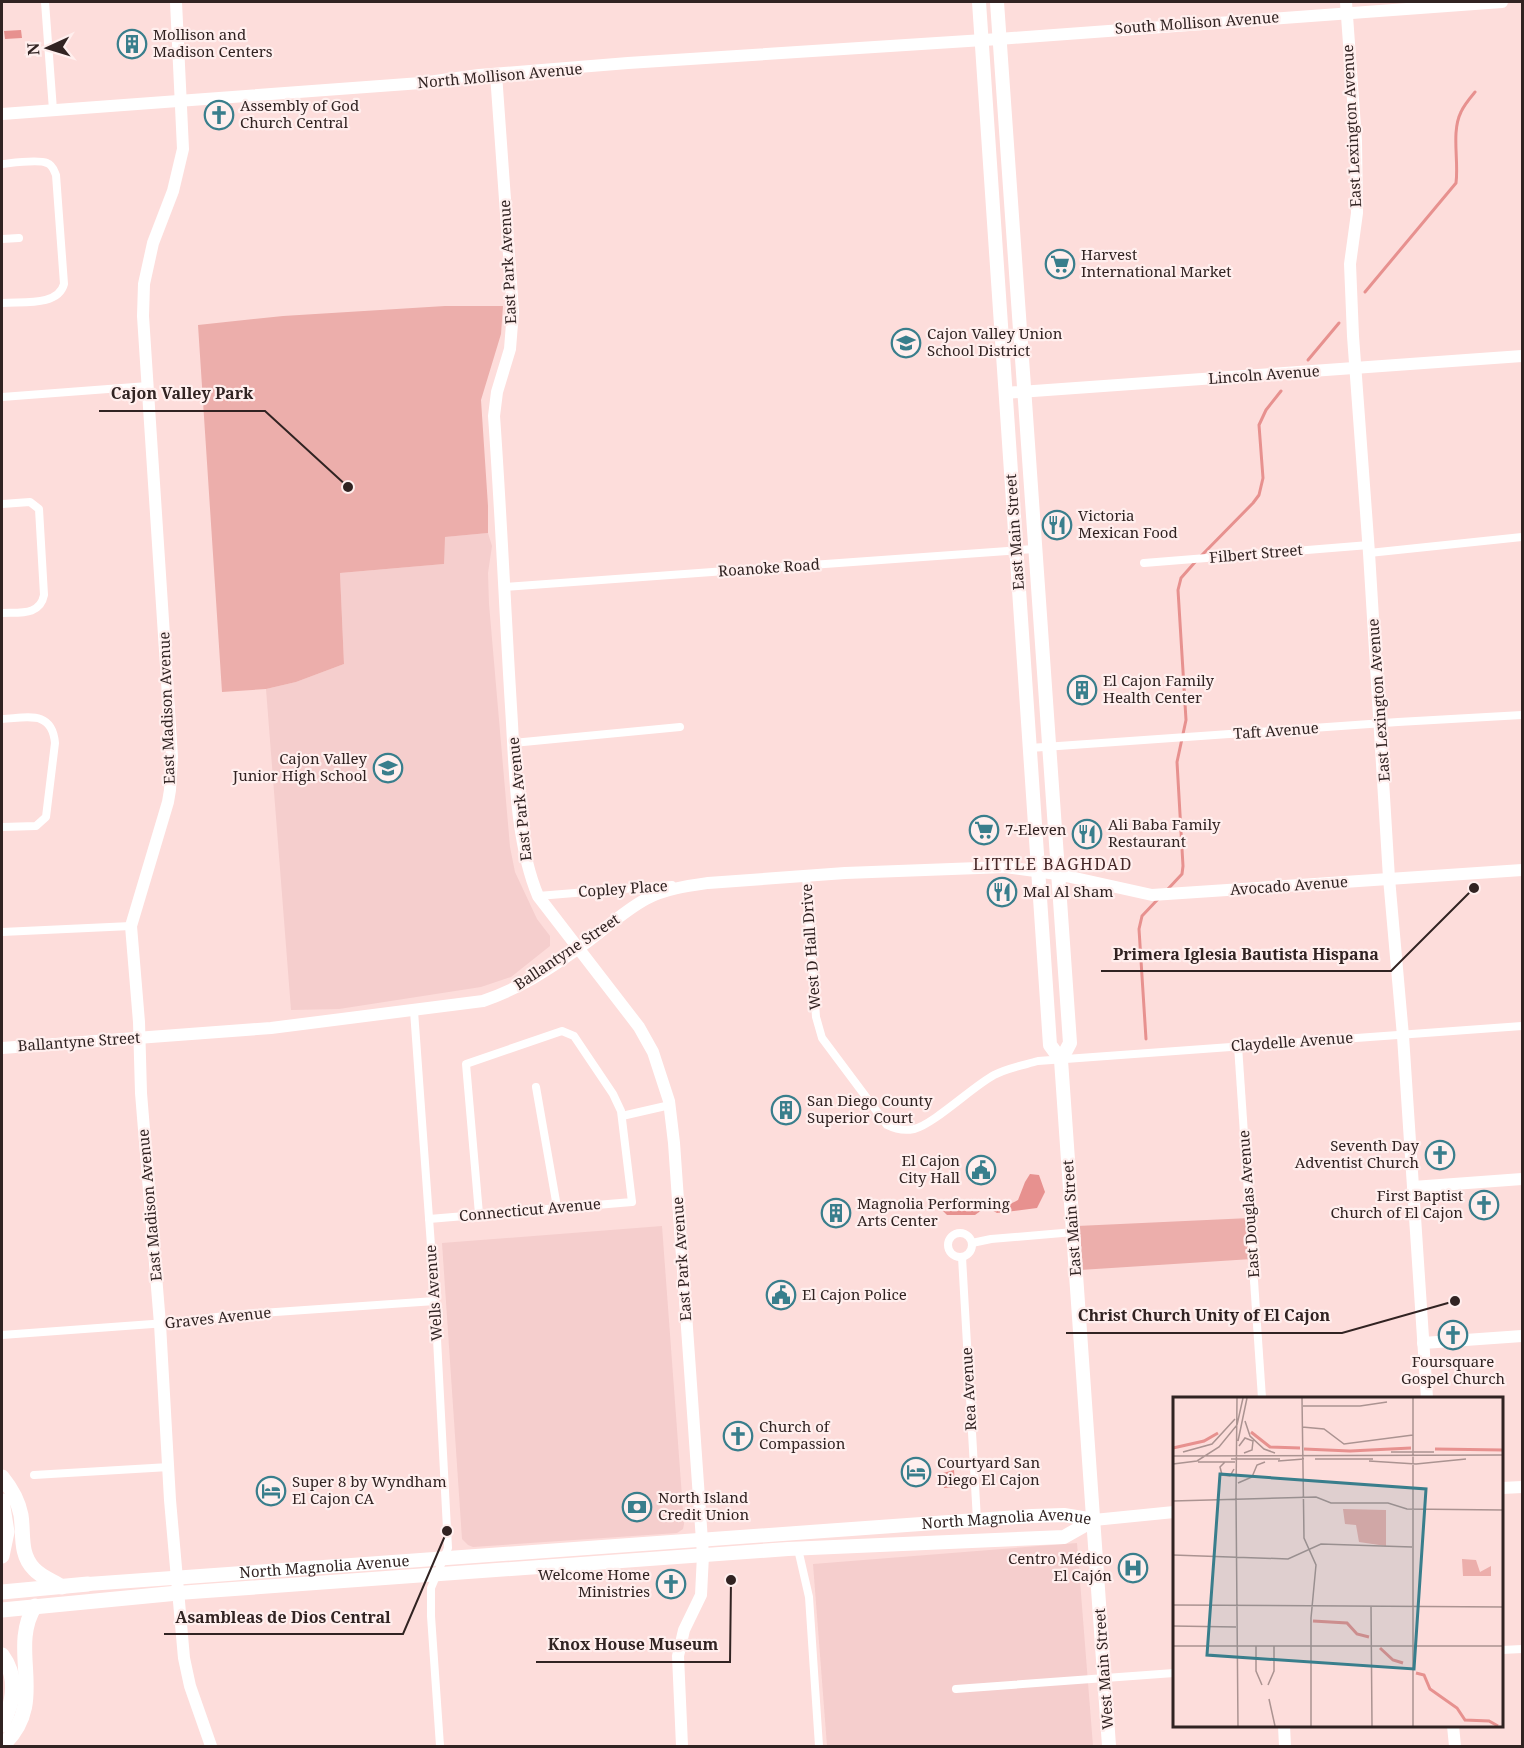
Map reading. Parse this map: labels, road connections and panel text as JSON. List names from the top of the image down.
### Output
{
  "streets": {
    "highway": ["North Magnolia Avenue"],
    "main road": ["East Main Street", "West Main Street"],
    "street": [
      "South Mollison Avenue",
      "North Mollison Avenue",
      "East Lexington Avenue",
      "East Park Avenue",
      "Lincoln Avenue",
      "Filbert Street",
      "Roanoke Road",
      "East Madison Avenue",
      "Taft Avenue",
      "Avocado Avenue",
      "Copley Place",
      "West D Hall Drive",
      "Ballantyne Street",
      "Claydelle Avenue",
      "East Douglas Avenue",
      "Connecticut Avenue",
      "Wells Avenue",
      "Graves Avenue",
      "Rea Avenue"
    ]
  },
  "crossings": [
    ["South Mollison Avenue", "North Mollison Avenue"],
    ["South Mollison Avenue", "East Lexington Avenue"],
    ["South Mollison Avenue", "East Main Street"],
    ["North Mollison Avenue", "East Park Avenue"],
    ["North Mollison Avenue", "East Main Street"],
    ["North Mollison Avenue", "East Madison Avenue"],
    ["East Lexington Avenue", "Lincoln Avenue"],
    ["East Lexington Avenue", "Filbert Street"],
    ["East Lexington Avenue", "Taft Avenue"],
    ["East Lexington Avenue", "Avocado Avenue"],
    ["East Lexington Avenue", "Claydelle Avenue"],
    ["East Park Avenue", "Roanoke Road"],
    ["East Park Avenue", "Copley Place"],
    ["East Park Avenue", "Ballantyne Street"],
    ["East Park Avenue", "North Magnolia Avenue"],
    ["Lincoln Avenue", "East Main Street"],
    ["East Main Street", "Roanoke Road"],
    ["East Main Street", "Taft Avenue"],
    ["East Main Street", "Avocado Avenue"],
    ["East Main Street", "West D Hall Drive"],
    ["East Main Street", "Ballantyne Street"],
    ["East Main Street", "Claydelle Avenue"],
    ["East Main Street", "North Magnolia Avenue"],
    ["East Main Street", "West Main Street"],
    ["East Madison Avenue", "Ballantyne Street"],
    ["East Madison Avenue", "Graves Avenue"],
    ["East Madison Avenue", "North Magnolia Avenue"],
    ["Avocado Avenue", "Ballantyne Street"],
    ["Copley Place", "Ballantyne Street"],
    ["West D Hall Drive", "Ballantyne Street"],
    ["West D Hall Drive", "Claydelle Avenue"],
    ["Ballantyne Street", "Wells Avenue"],
    ["Claydelle Avenue", "East Douglas Avenue"],
    ["Connecticut Avenue", "Wells Avenue"],
    ["Wells Avenue", "Graves Avenue"],
    ["Wells Avenue", "North Magnolia Avenue"],
    ["Rea Avenue", "North Magnolia Avenue"],
    ["North Magnolia Avenue", "West Main Street"]
  ],
  "districts": ["LITTLE BAGHDAD"],
  "places": {
    "building": [
      "Mollison and Madison Centers",
      "El Cajon Family Health Center",
      "San Diego County Superior Court",
      "Magnolia Performing Arts Center"
    ],
    "church": [
      "Assembly of God Church Central",
      "Seventh Day Adventist Church",
      "First Baptist Church of El Cajon",
      "Foursquare Gospel Church",
      "Church of Compassion",
      "Welcome Home Ministries"
    ],
    "supermarket": ["Harvest International Market", "7-Eleven"],
    "school or university": ["Cajon Valley Union School District", "Cajon Valley Junior High School"],
    "other": [
      "Cajon Valley Park",
      "Primera Iglesia Bautista Hispana",
      "Christ Church Unity of El Cajon",
      "Asambleas de Dios Central",
      "Knox House Museum"
    ],
    "restaurant": ["Victoria Mexican Food", "Ali Baba Family Restaurant", "Mal Al Sham"],
    "public building": ["El Cajon City Hall", "El Cajon Police"],
    "hotel": ["Courtyard San Diego El Cajon", "Super 8 by Wyndham El Cajon CA"],
    "bank": ["North Island Credit Union"],
    "hospital": ["Centro Médico El Cajón"]
  },
  "north": "left"
}
